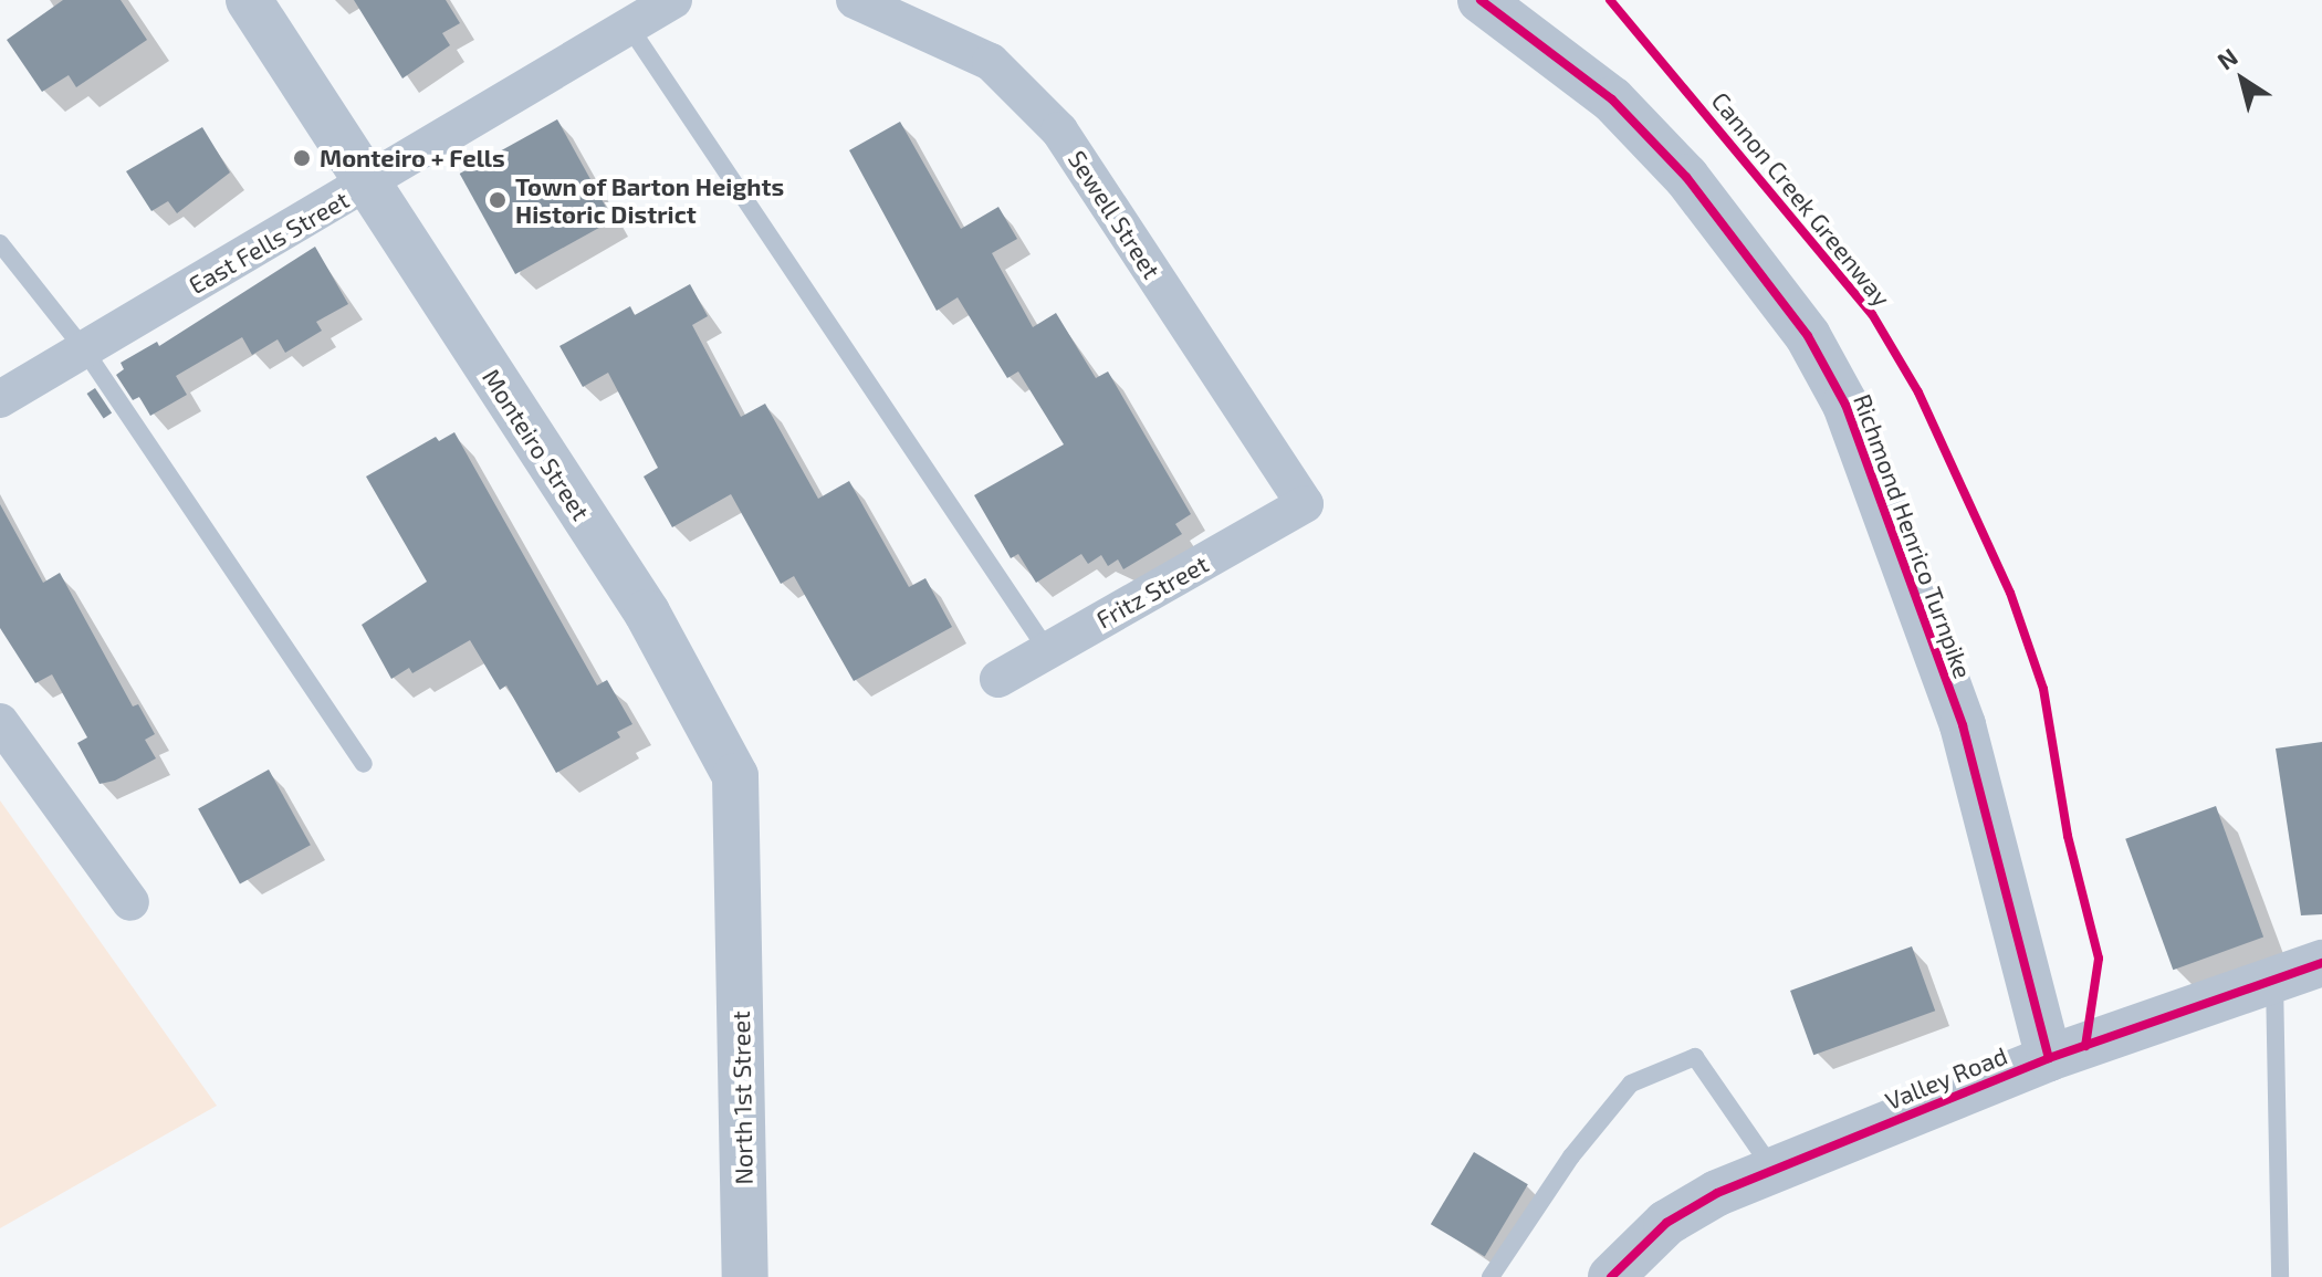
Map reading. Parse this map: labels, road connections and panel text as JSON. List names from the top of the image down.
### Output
{
  "streets": {
    "street": [
      "Sewell Street",
      "East Fells Street",
      "Monteiro Street",
      "Richmond Henrico Turnpike",
      "Fritz Street",
      "Valley Road",
      "North 1st Street"
    ],
    "cycle path": ["Cannon Creek Greenway"]
  },
  "crossings": [
    ["Sewell Street", "Fritz Street"],
    ["East Fells Street", "Monteiro Street"],
    ["Monteiro Street", "North 1st Street"],
    ["Richmond Henrico Turnpike", "Valley Road"]
  ],
  "places": ["Monteiro + Fells", "Town of Barton Heights Historic District"],
  "north": "top left"
}
